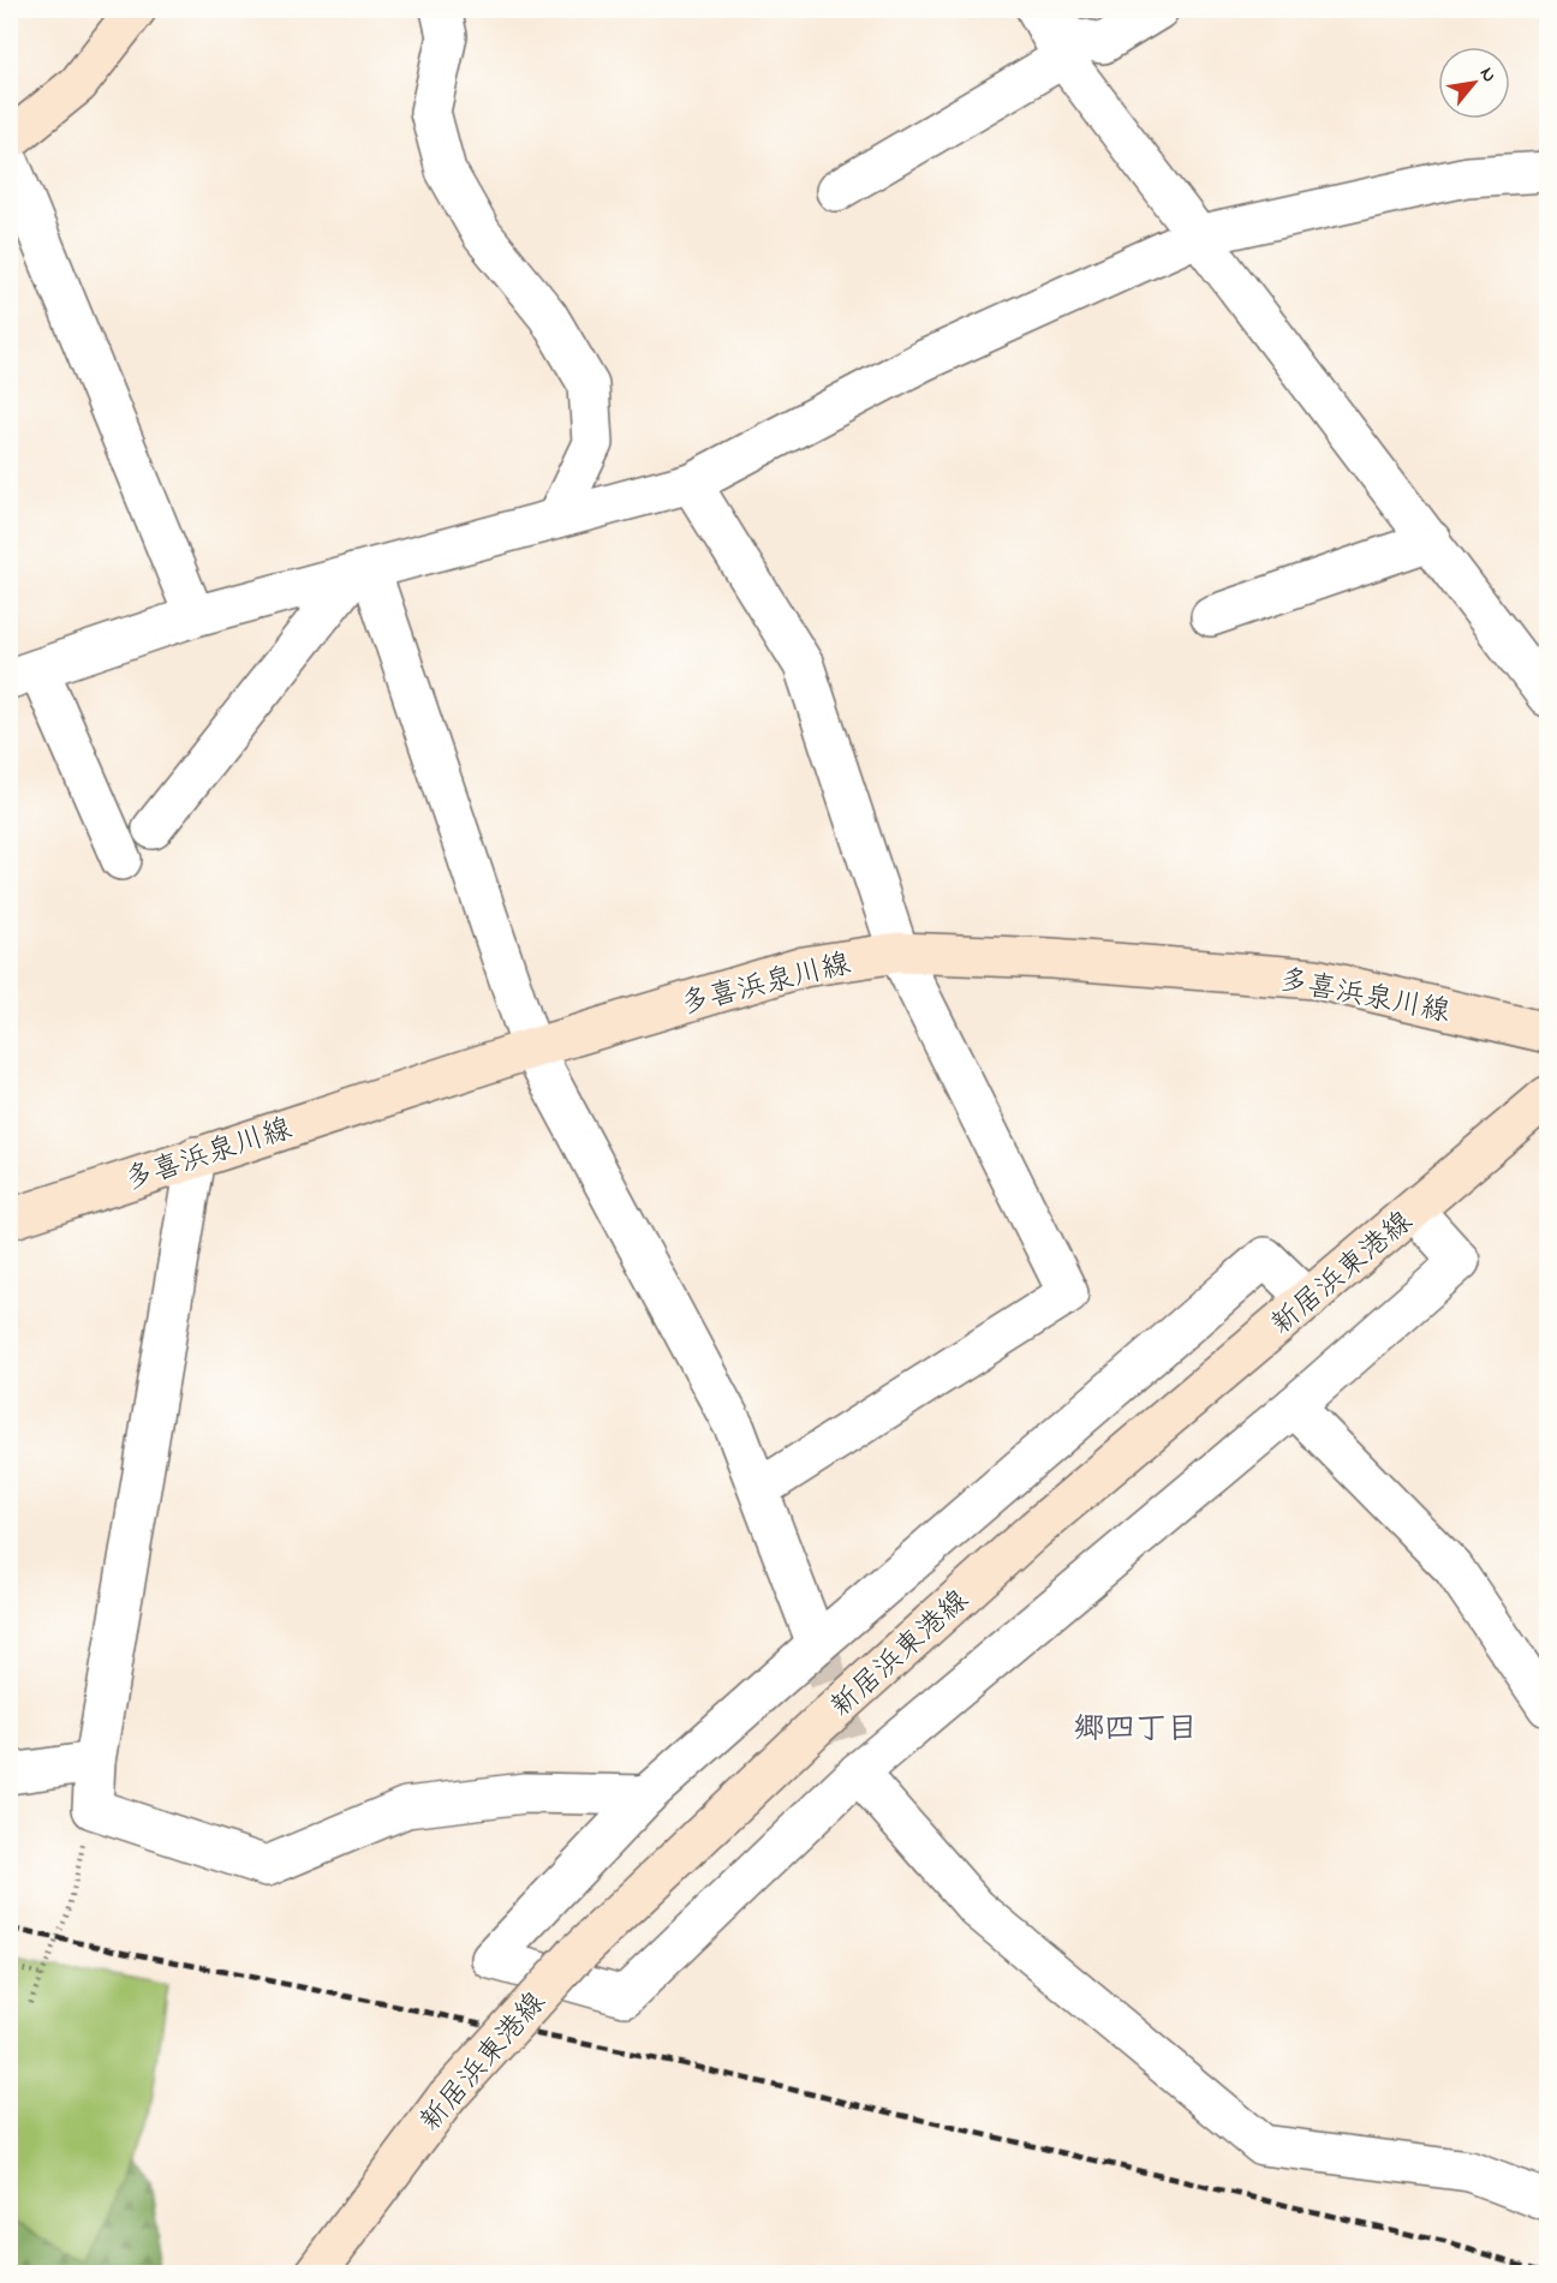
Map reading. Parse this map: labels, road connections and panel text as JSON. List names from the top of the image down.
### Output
{
  "streets": {
    "main road": ["多喜浜泉川線", "新居浜東港線"]
  },
  "districts": ["郷四丁目"],
  "north": "top right"
}
